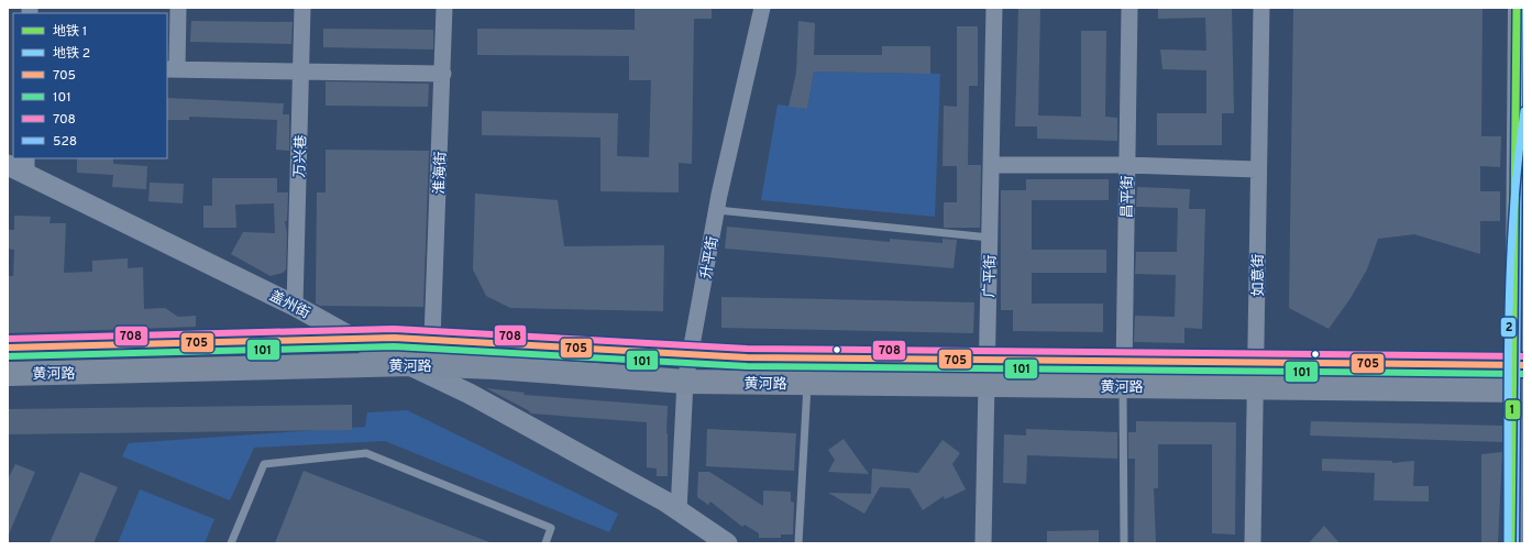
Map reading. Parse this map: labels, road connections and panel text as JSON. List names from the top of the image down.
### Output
{
  "streets": {
    "main road": ["黄河路"],
    "street": [
      "万兴巷",
      "淮海街",
      "昌平街",
      "升平街",
      "如意街",
      "广平街",
      "盖州街"
    ]
  },
  "crossings": [
    ["万兴巷", "盖州街"],
    ["淮海街", "黄河路"],
    ["昌平街", "黄河路"],
    ["升平街", "盖州街"],
    ["升平街", "黄河路"],
    ["如意街", "黄河路"],
    ["广平街", "黄河路"],
    ["盖州街", "黄河路"]
  ],
  "lines": [
    "metro line 1",
    "transit line 528",
    "metro line 2",
    "transit line 708",
    "transit line 705",
    "transit line 101"
  ],
  "legend": [
    "地铁 1",
    "地铁 2",
    "705",
    "101",
    "708",
    "528"
  ]
}
